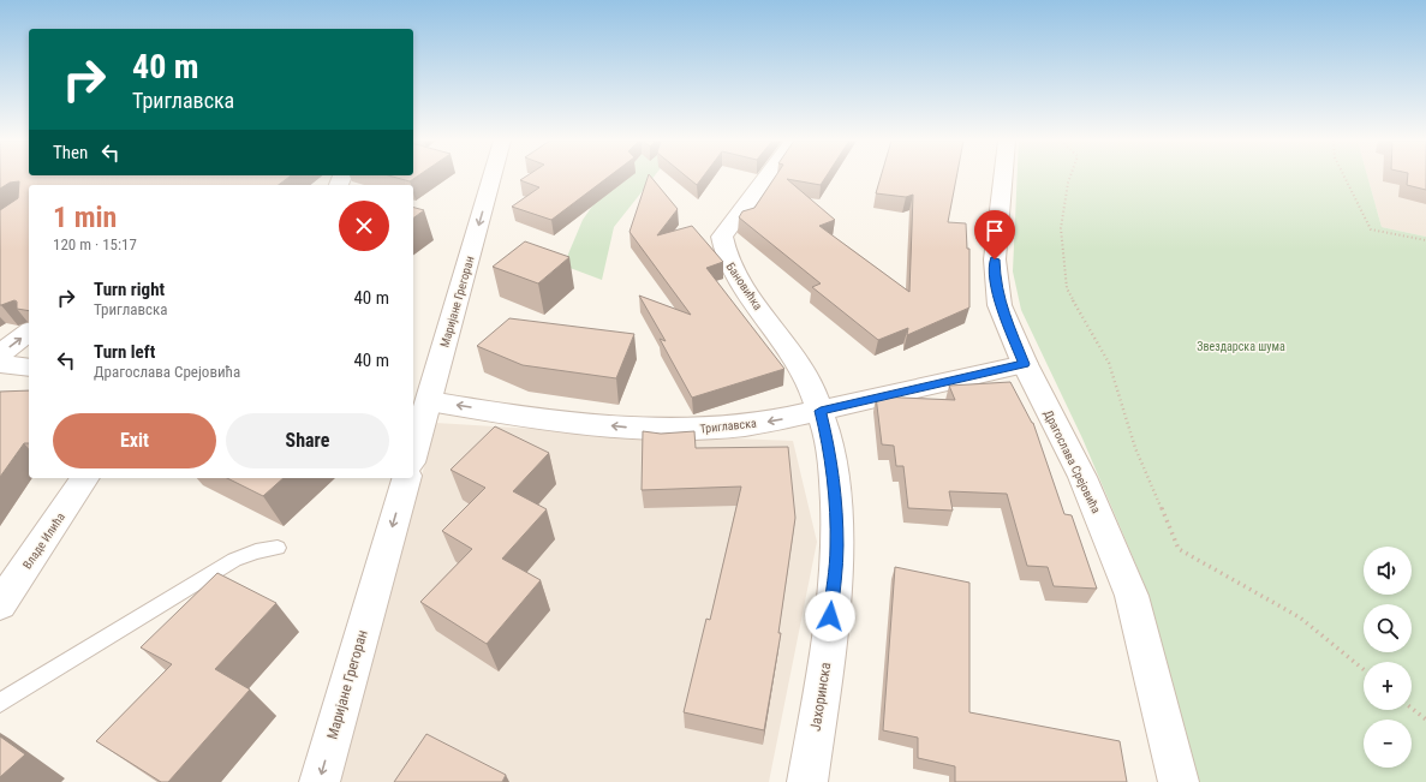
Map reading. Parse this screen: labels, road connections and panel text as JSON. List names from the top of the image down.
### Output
{
  "streets": {
    "street": [
      "Бановићка",
      "Маријане Грегоран",
      "Триглавска",
      "Драгослава Срејовића",
      "Владе Илића",
      "Јахоринска"
    ]
  },
  "crossings": [
    ["Бановићка", "Триглавска"],
    ["Бановићка", "Јахоринска"],
    ["Маријане Грегоран", "Триглавска"],
    ["Триглавска", "Драгослава Срејовића"],
    ["Триглавска", "Јахоринска"]
  ],
  "one_way": ["Маријане Грегоран", "Триглавска"],
  "parks": ["Звездарска шума"],
  "page": {
    "turn": ["40 m", "Триглавска"],
    "then": "Then",
    "heading": ["1 min", "120 m · 15:17"],
    "list": [
      {
        "name": "Turn right",
        "note": "Триглавска",
        "value": "40 m"
      },
      {
        "name": "Turn left",
        "note": "Драгослава Срејовића",
        "value": "40 m"
      }
    ],
    "buttons": ["Exit", "Share"],
    "map_buttons": ["+", "−"]
  }
}
